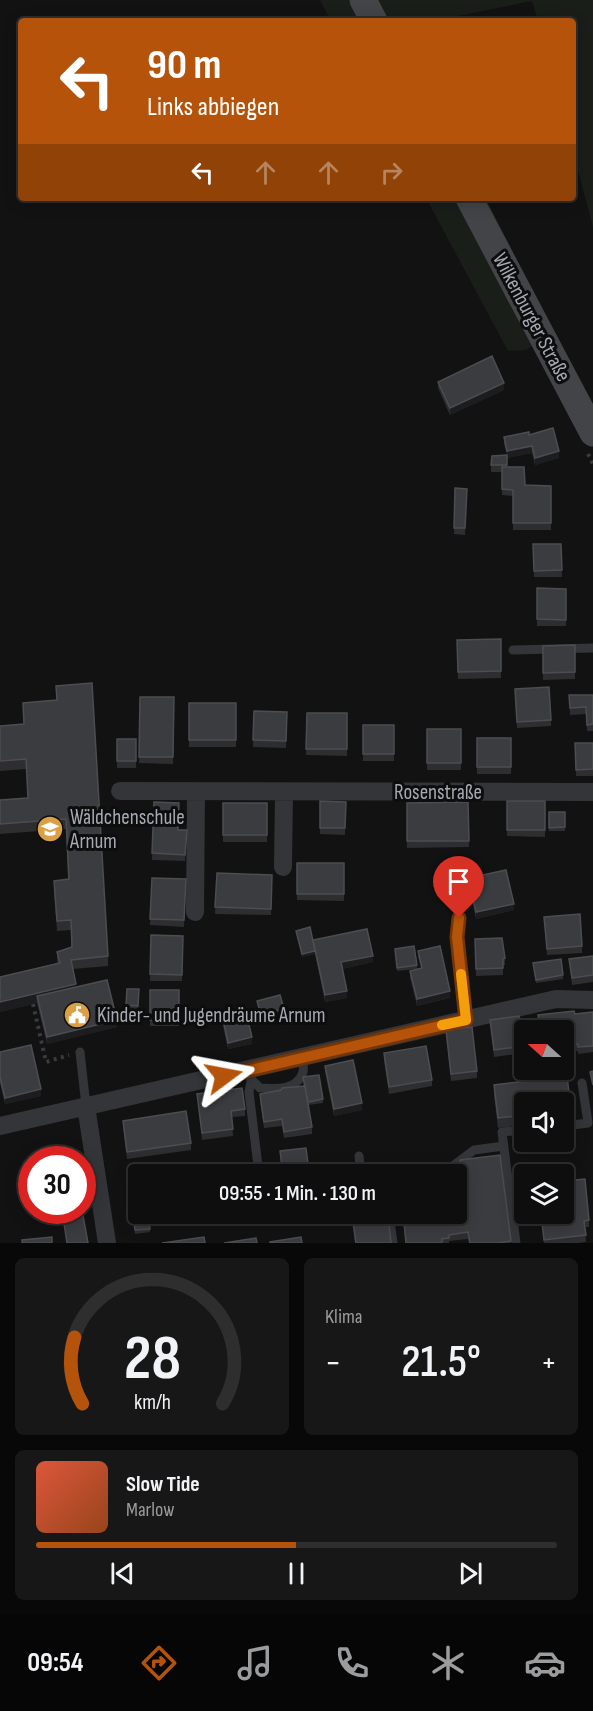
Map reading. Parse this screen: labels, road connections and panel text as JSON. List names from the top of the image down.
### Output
{
  "streets": {
    "main road": ["Wilkenburger Straße"],
    "street": ["Rosenstraße"]
  },
  "places": {
    "school or university": ["Wäldchenschule Arnum"],
    "public building": ["Kinder- und Jugendräume Arnum"]
  },
  "north": "left",
  "page": {
    "turn": ["90 m", "Links abbiegen"],
    "limit": "30",
    "trip": "09:55 · 1 Min. · 130 m",
    "tile": "Klima",
    "heat": ["−", "21.5°", "+"],
    "song": ["Slow Tide", "Marlow"],
    "tabs": "09:54",
    "gauge": ["28", "km/h"]
  }
}
